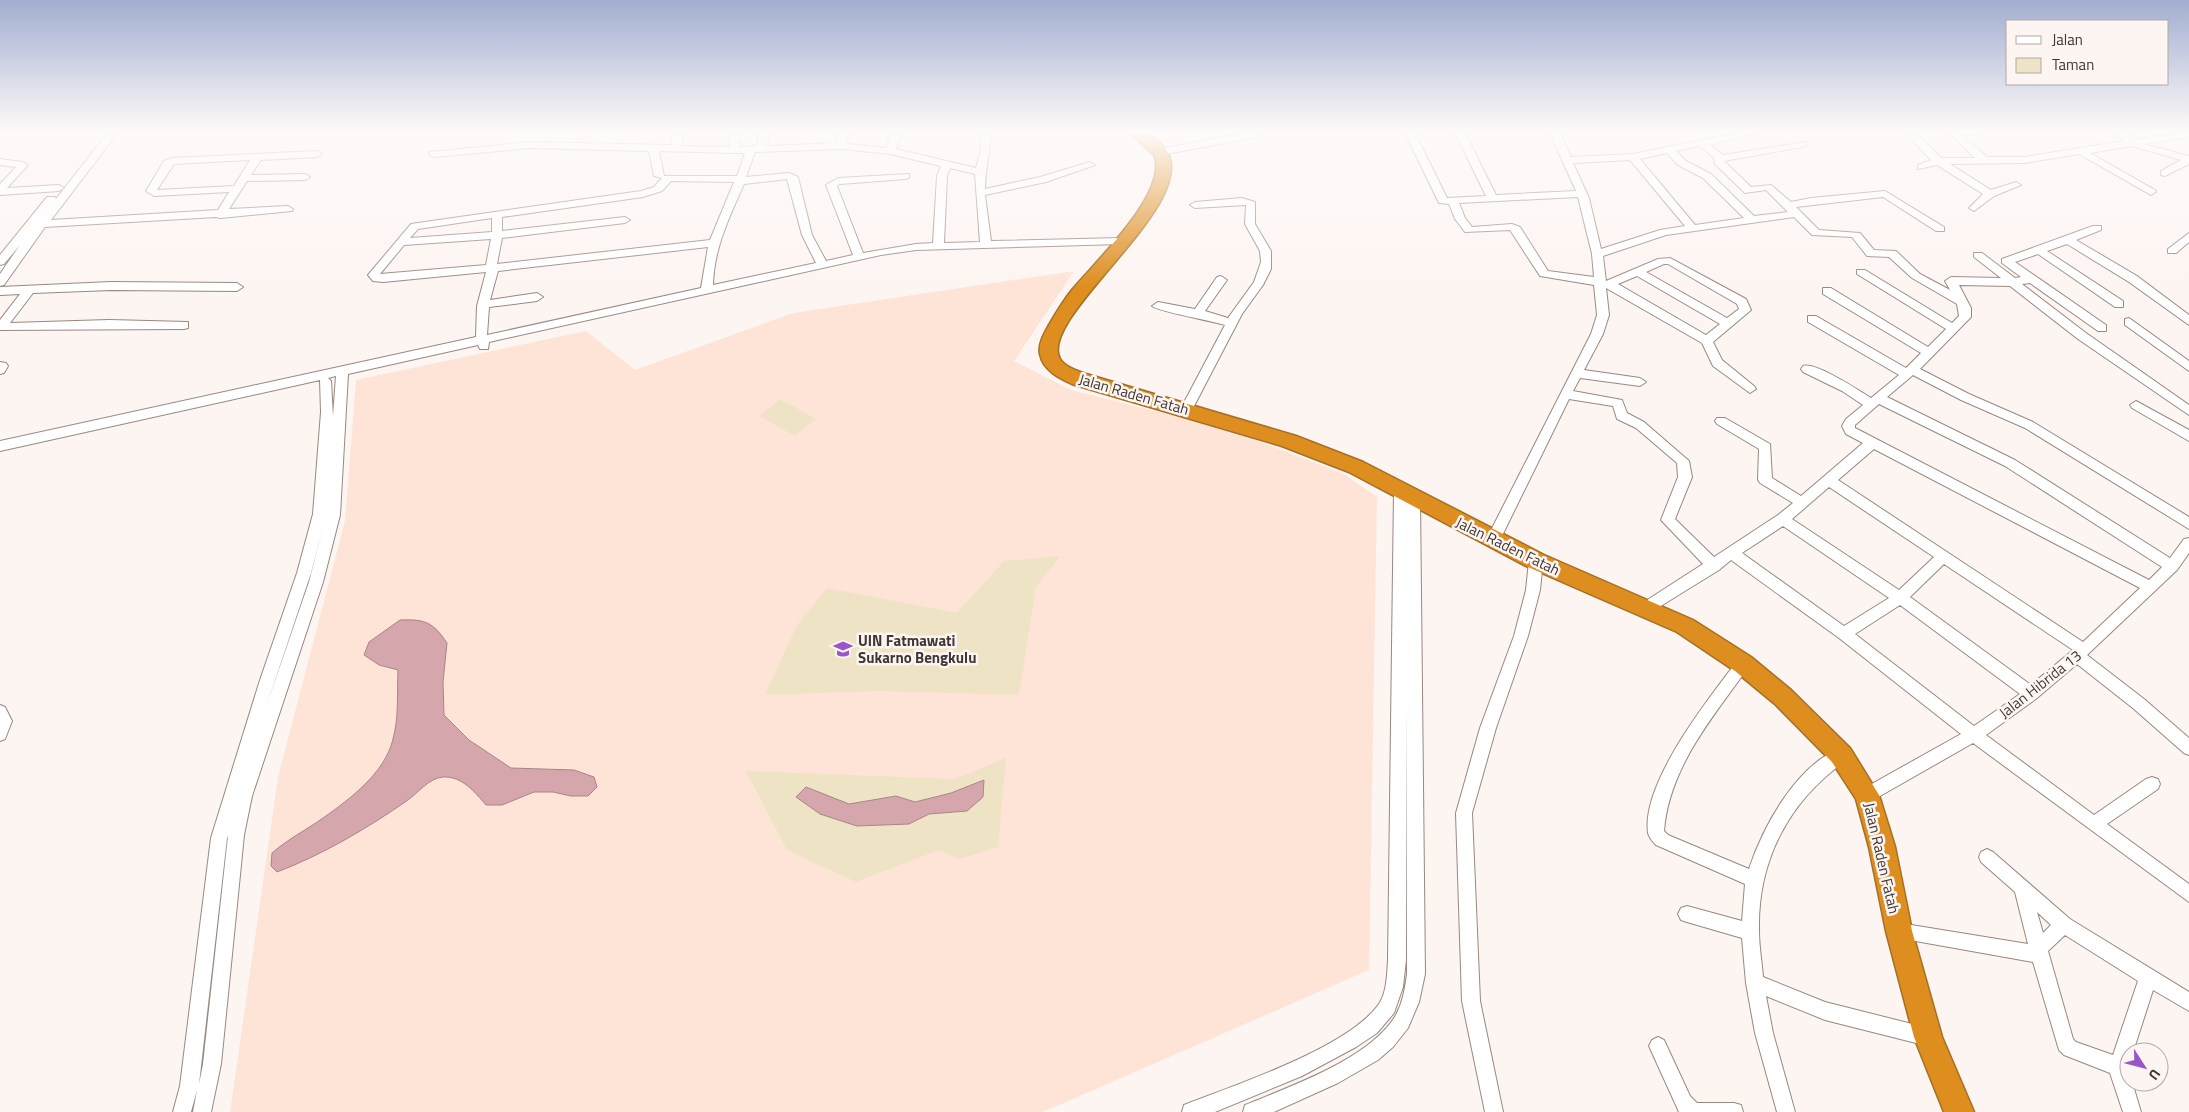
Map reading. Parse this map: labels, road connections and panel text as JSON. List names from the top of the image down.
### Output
{
  "streets": {
    "highway": ["Jalan Raden Fatah"],
    "street": ["Jalan Hibrida 13"]
  },
  "crossings": [
    ["Jalan Raden Fatah", "Jalan Hibrida 13"]
  ],
  "places": {
    "school or university": ["UIN Fatmawati Sukarno Bengkulu"]
  },
  "legend": ["Jalan", "Taman"],
  "north": "bottom right"
}
